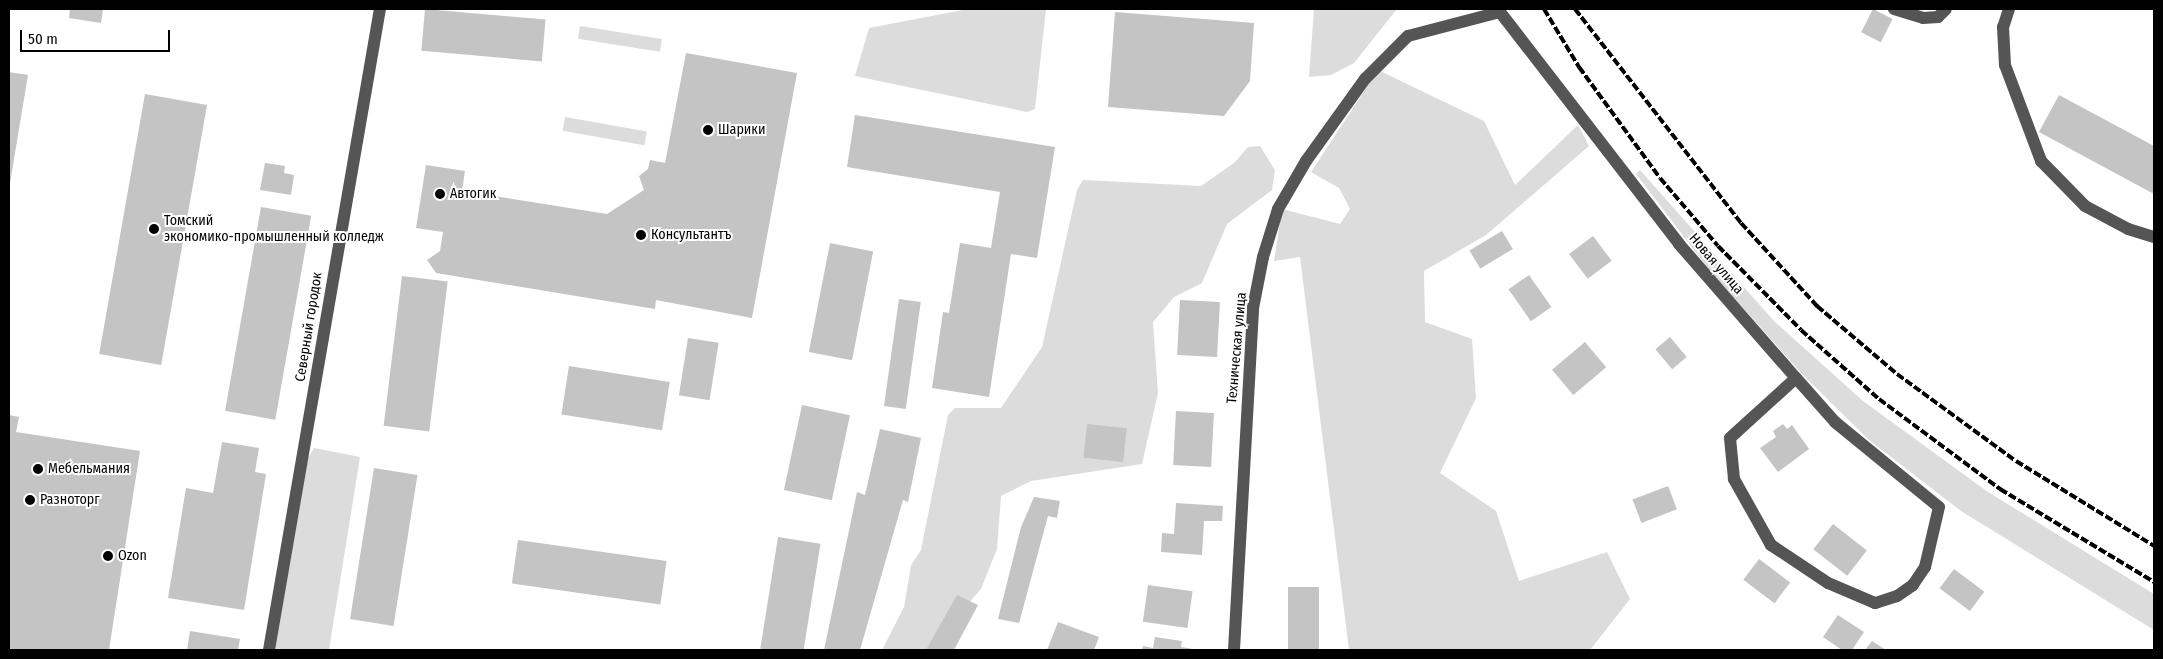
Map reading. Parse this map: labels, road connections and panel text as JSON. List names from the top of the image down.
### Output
{
  "streets": {
    "street": ["Новая улица", "Северный городок", "Техническая улица"]
  },
  "crossings": [
    ["Новая улица", "Техническая улица"]
  ],
  "places": [
    "Шарики",
    "Автогик",
    "Томский экономико-промышленный колледж",
    "Консультантъ",
    "Мебельмания",
    "Разноторг",
    "Ozon"
  ],
  "scale_bar": "50 m"
}
